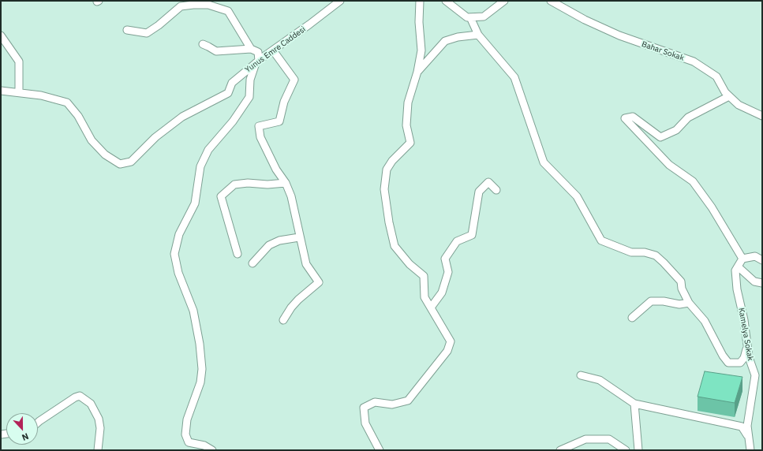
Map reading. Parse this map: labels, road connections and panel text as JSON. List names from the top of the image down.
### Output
{
  "streets": {
    "street": ["Yunus Emre Caddesi", "Bahar Sokak", "Kamelya Sokak"]
  },
  "north": "bottom"
}
